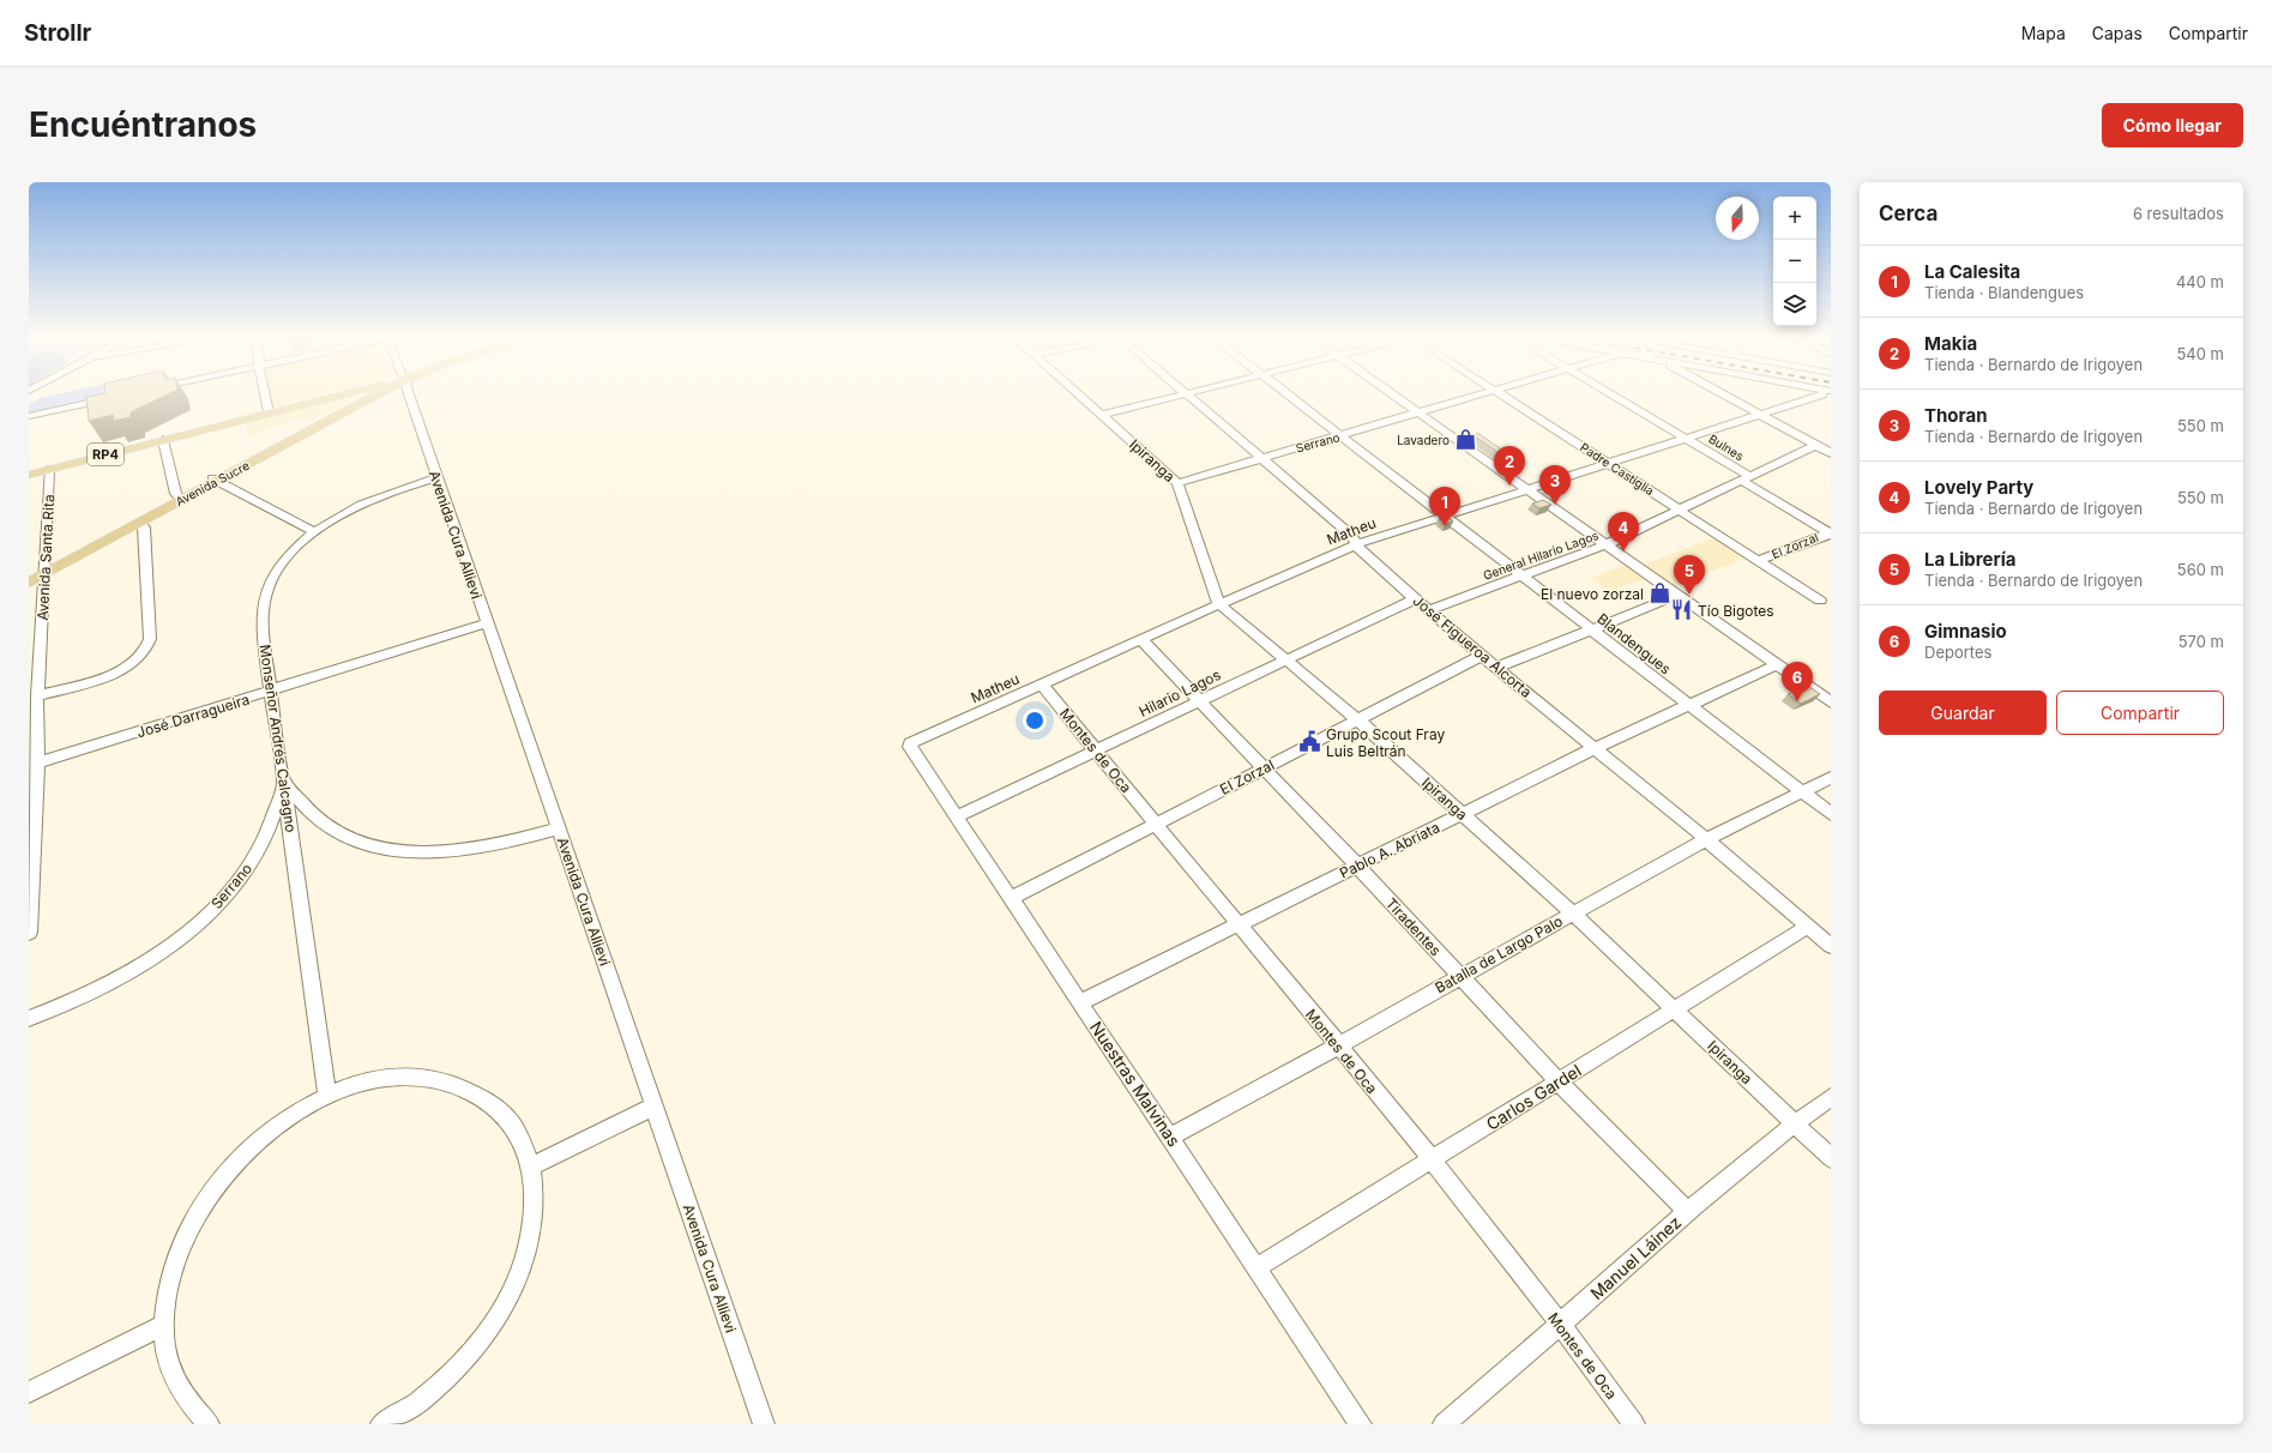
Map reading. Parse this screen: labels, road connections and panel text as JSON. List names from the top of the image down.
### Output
{
  "streets": {
    "main road": ["RP4", "Avenida Sucre"],
    "street": [
      "Serrano",
      "Bulnes",
      "Ipiranga",
      "Padre Castiglia",
      "Matheu",
      "Avenida Cura Allievi",
      "El Zorzal",
      "General Hilario Lagos",
      "Avenida Santa Rita",
      "Blandengues",
      "José Figueroa Alcorta",
      "Hilario Lagos",
      "José Darragueira",
      "Monseñor Andrés Calcagno",
      "Montes de Oca",
      "Pablo A. Abriata",
      "Tiradentes",
      "Batalla de Largo Palo",
      "Nuestras Malvinas",
      "Carlos Gardel",
      "Manuel Láinez"
    ]
  },
  "crossings": [
    ["Serrano", "Ipiranga"],
    ["Serrano", "Blandengues"],
    ["Serrano", "José Figueroa Alcorta"],
    ["Serrano", "Monseñor Andrés Calcagno"],
    ["Bulnes", "Matheu"],
    ["Bulnes", "El Zorzal"],
    ["Bulnes", "General Hilario Lagos"],
    ["RP4", "Avenida Santa Rita"],
    ["Ipiranga", "Matheu"],
    ["Ipiranga", "El Zorzal"],
    ["Ipiranga", "Hilario Lagos"],
    ["Ipiranga", "Pablo A. Abriata"],
    ["Ipiranga", "Batalla de Largo Palo"],
    ["Ipiranga", "Carlos Gardel"],
    ["Ipiranga", "Manuel Láinez"],
    ["Padre Castiglia", "Matheu"],
    ["Padre Castiglia", "El Zorzal"],
    ["Padre Castiglia", "General Hilario Lagos"],
    ["Avenida Sucre", "Avenida Santa Rita"],
    ["Matheu", "Blandengues"],
    ["Matheu", "José Figueroa Alcorta"],
    ["Matheu", "Montes de Oca"],
    ["Matheu", "Tiradentes"],
    ["Matheu", "Nuestras Malvinas"],
    ["Avenida Cura Allievi", "José Darragueira"],
    ["Avenida Cura Allievi", "Monseñor Andrés Calcagno"],
    ["El Zorzal", "José Figueroa Alcorta"],
    ["El Zorzal", "Montes de Oca"],
    ["El Zorzal", "Tiradentes"],
    ["El Zorzal", "Nuestras Malvinas"],
    ["General Hilario Lagos", "Blandengues"],
    ["General Hilario Lagos", "José Figueroa Alcorta"],
    ["Avenida Santa Rita", "José Darragueira"],
    ["Blandengues", "Pablo A. Abriata"],
    ["Blandengues", "Batalla de Largo Palo"],
    ["José Figueroa Alcorta", "Hilario Lagos"],
    ["José Figueroa Alcorta", "Pablo A. Abriata"],
    ["José Figueroa Alcorta", "Batalla de Largo Palo"],
    ["José Figueroa Alcorta", "Carlos Gardel"],
    ["Hilario Lagos", "Montes de Oca"],
    ["Hilario Lagos", "Tiradentes"],
    ["Hilario Lagos", "Nuestras Malvinas"],
    ["José Darragueira", "Monseñor Andrés Calcagno"],
    ["Montes de Oca", "Pablo A. Abriata"],
    ["Montes de Oca", "Batalla de Largo Palo"],
    ["Montes de Oca", "Carlos Gardel"],
    ["Montes de Oca", "Manuel Láinez"],
    ["Pablo A. Abriata", "Tiradentes"],
    ["Pablo A. Abriata", "Nuestras Malvinas"],
    ["Tiradentes", "Batalla de Largo Palo"],
    ["Tiradentes", "Carlos Gardel"],
    ["Tiradentes", "Manuel Láinez"],
    ["Batalla de Largo Palo", "Nuestras Malvinas"],
    ["Nuestras Malvinas", "Carlos Gardel"]
  ],
  "places": {
    "shop": ["Lavadero", "El nuevo zorzal"],
    "restaurant": ["Tío Bigotes"],
    "public building": ["Grupo Scout Fray Luis Beltrán"]
  },
  "north": "bottom",
  "page": {
    "header": "Strollr",
    "nav": ["Mapa", "Capas", "Compartir"],
    "buttons": [
      "Cómo llegar",
      ["Guardar", "Compartir"]
    ],
    "title": "Encuéntranos",
    "heading": ["Cerca", "6 resultados"],
    "map_buttons": ["+", "−"],
    "list": [
      {
        "mark": "1",
        "name": "La Calesita",
        "note": "Tienda · Blandengues",
        "value": "440 m"
      },
      {
        "mark": "2",
        "name": "Makia",
        "note": "Tienda · Bernardo de Irigoyen",
        "value": "540 m"
      },
      {
        "mark": "3",
        "name": "Thoran",
        "note": "Tienda · Bernardo de Irigoyen",
        "value": "550 m"
      },
      {
        "mark": "4",
        "name": "Lovely Party",
        "note": "Tienda · Bernardo de Irigoyen",
        "value": "550 m"
      },
      {
        "mark": "5",
        "name": "La Librería",
        "note": "Tienda · Bernardo de Irigoyen",
        "value": "560 m"
      },
      {
        "mark": "6",
        "name": "Gimnasio",
        "note": "Deportes",
        "value": "570 m"
      }
    ],
    "pins": [
      "2",
      "3",
      "1",
      "4",
      "5",
      "6"
    ]
  }
}
